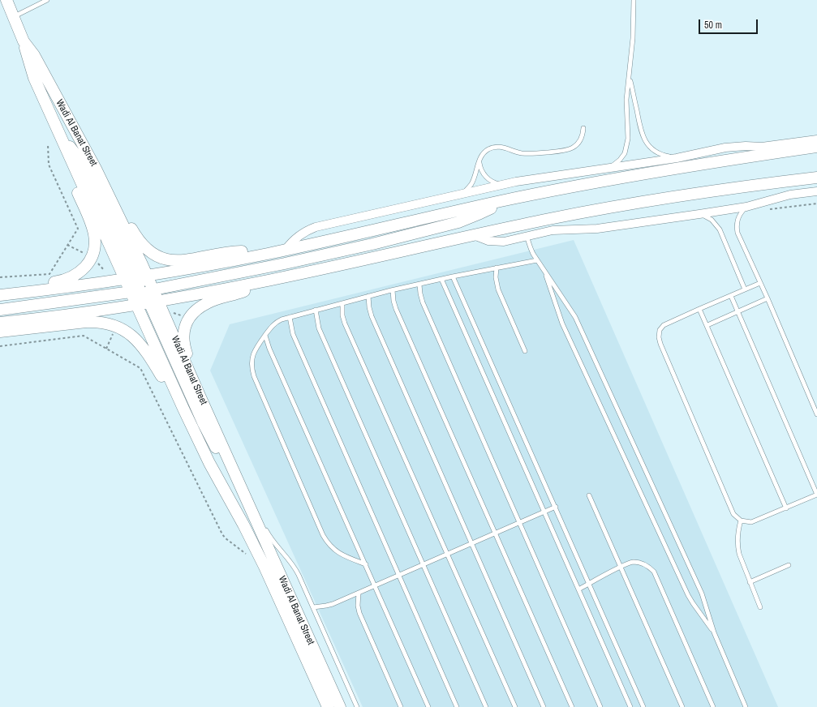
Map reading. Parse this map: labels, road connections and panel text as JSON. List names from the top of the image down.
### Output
{
  "streets": {
    "main road": ["Wadi Al Banat Street"]
  },
  "scale_bar": "50 m"
}
